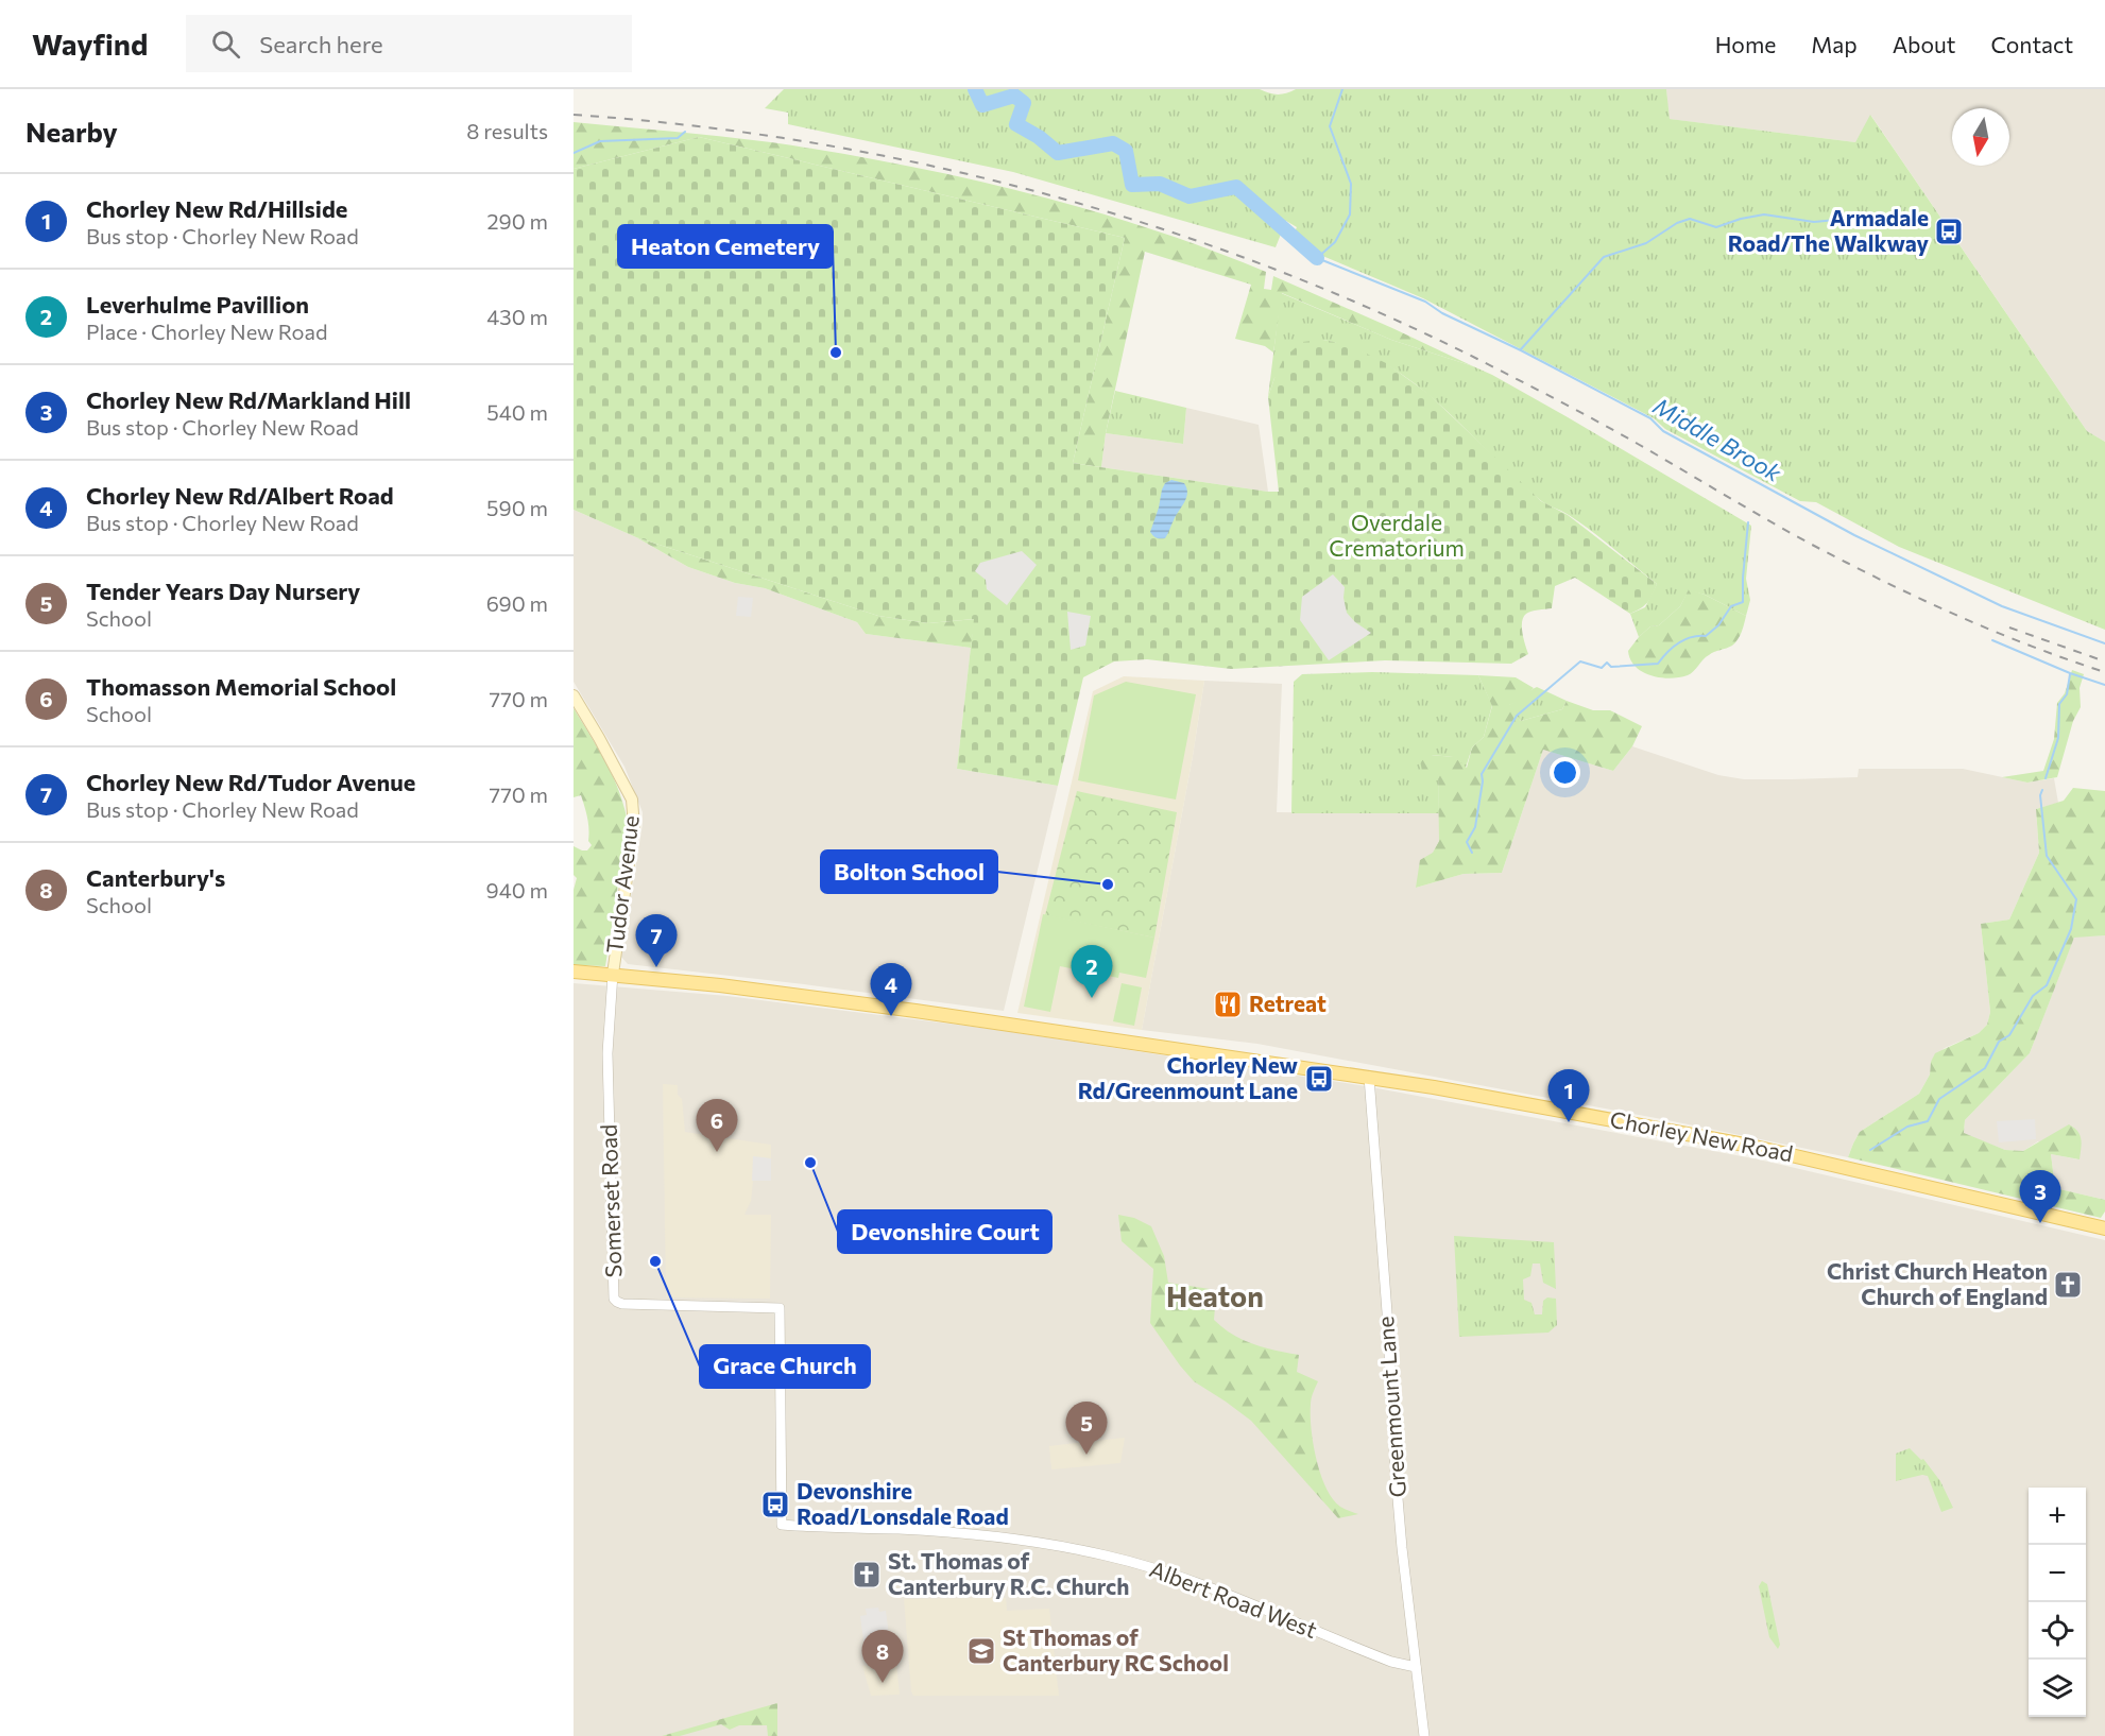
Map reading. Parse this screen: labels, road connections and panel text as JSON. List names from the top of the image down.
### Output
{
  "streets": {
    "main road": ["Tudor Avenue", "Chorley New Road"],
    "street": ["Somerset Road", "Greenmount Lane", "Albert Road West"]
  },
  "crossings": [
    ["Tudor Avenue", "Chorley New Road"],
    ["Tudor Avenue", "Somerset Road"],
    ["Chorley New Road", "Somerset Road"],
    ["Chorley New Road", "Greenmount Lane"],
    ["Somerset Road", "Albert Road West"],
    ["Greenmount Lane", "Albert Road West"]
  ],
  "districts": ["Heaton"],
  "water": ["Middle Brook"],
  "parks": ["Overdale Crematorium"],
  "places": {
    "bus stop": ["Armadale Road/The Walkway", "Chorley New Rd/Greenmount Lane", "Devonshire Road/Lonsdale Road"],
    "other": [
      "Heaton Cemetery",
      "Bolton School",
      "Devonshire Court",
      "Grace Church"
    ],
    "restaurant": ["Retreat"],
    "church": ["Christ Church Heaton Church of England", "St. Thomas of Canterbury R.C. Church"],
    "school or university": ["St Thomas of Canterbury RC School"]
  },
  "north": "bottom",
  "page": {
    "header": "Wayfind",
    "search": "Search here",
    "nav": [
      "Home",
      "Map",
      "About",
      "Contact"
    ],
    "heading": ["Nearby", "8 results"],
    "list": [
      {
        "mark": "1",
        "name": "Chorley New Rd/Hillside",
        "note": "Bus stop · Chorley New Road",
        "value": "290 m"
      },
      {
        "mark": "2",
        "name": "Leverhulme Pavillion",
        "note": "Place · Chorley New Road",
        "value": "430 m"
      },
      {
        "mark": "3",
        "name": "Chorley New Rd/Markland Hill",
        "note": "Bus stop · Chorley New Road",
        "value": "540 m"
      },
      {
        "mark": "4",
        "name": "Chorley New Rd/Albert Road",
        "note": "Bus stop · Chorley New Road",
        "value": "590 m"
      },
      {
        "mark": "5",
        "name": "Tender Years Day Nursery",
        "note": "School",
        "value": "690 m"
      },
      {
        "mark": "6",
        "name": "Thomasson Memorial School",
        "note": "School",
        "value": "770 m"
      },
      {
        "mark": "7",
        "name": "Chorley New Rd/Tudor Avenue",
        "note": "Bus stop · Chorley New Road",
        "value": "770 m"
      },
      {
        "mark": "8",
        "name": "Canterbury's",
        "note": "School",
        "value": "940 m"
      }
    ],
    "pins": [
      "7",
      "2",
      "4",
      "1",
      "6",
      "3",
      "5",
      "8"
    ],
    "map_buttons": ["+", "−"]
  }
}
